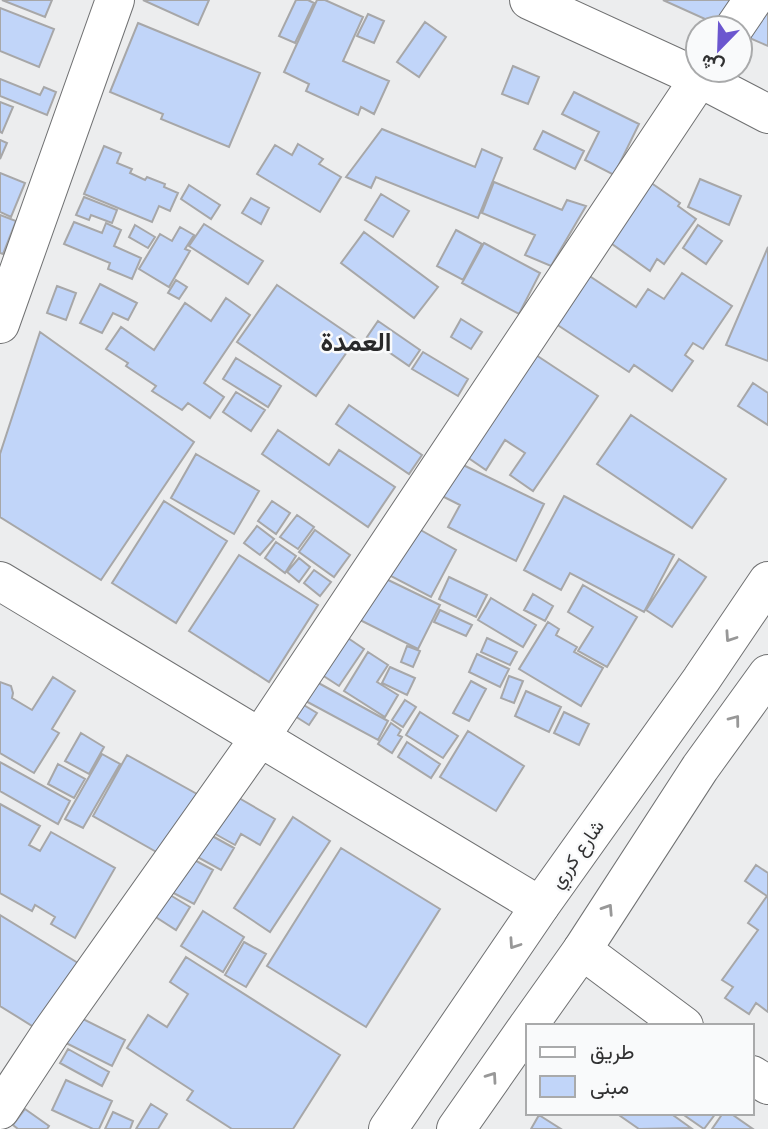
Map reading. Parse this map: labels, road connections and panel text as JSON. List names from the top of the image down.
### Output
{
  "streets": {
    "street": ["شارع كرري"]
  },
  "districts": ["العمدة"],
  "legend": ["طريق", "مبنى"],
  "north": "bottom left"
}
